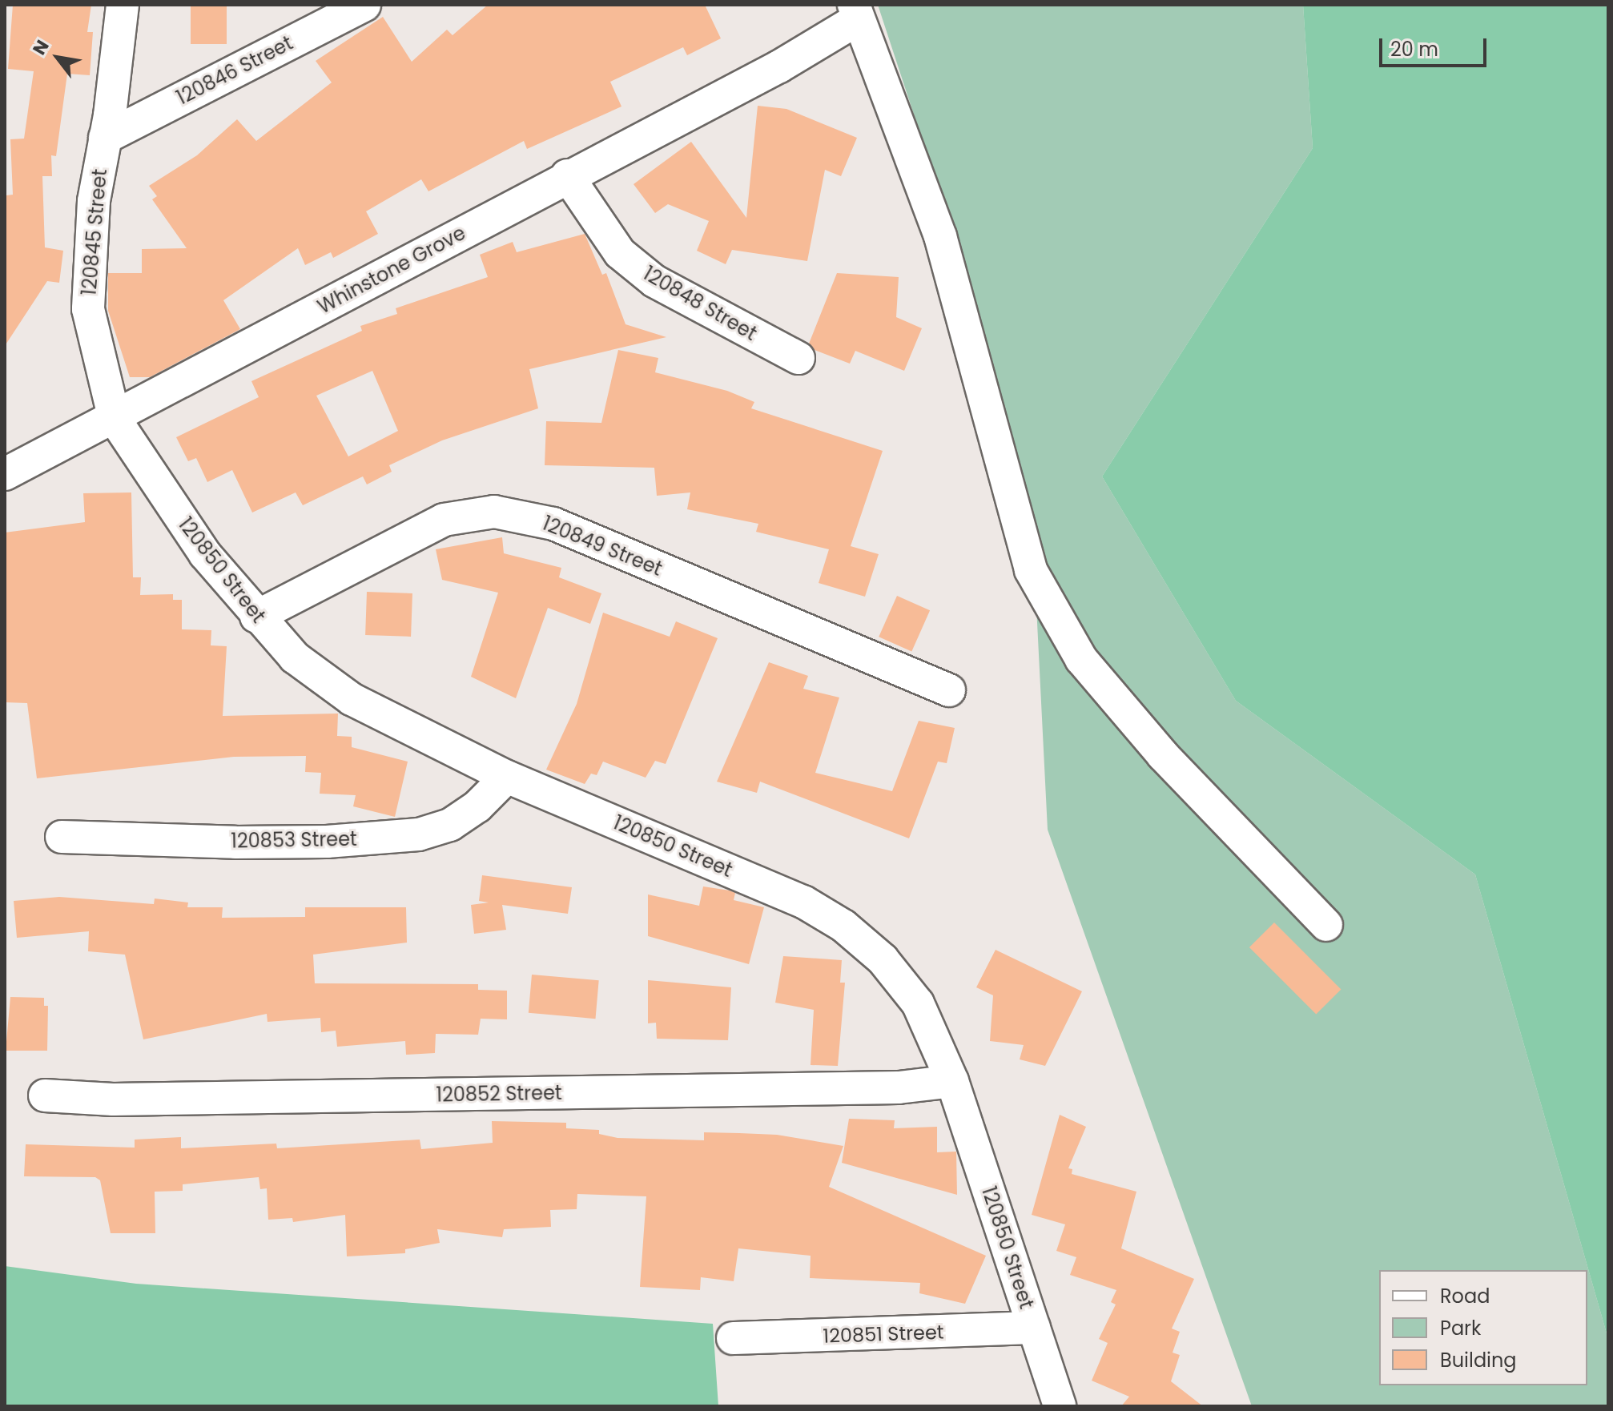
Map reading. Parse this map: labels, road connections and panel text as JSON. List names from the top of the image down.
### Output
{
  "streets": {
    "street": [
      "120846 Street",
      "120845 Street",
      "Whinstone Grove",
      "120848 Street",
      "120849 Street",
      "120850 Street",
      "120853 Street",
      "120852 Street",
      "120851 Street"
    ]
  },
  "crossings": [
    ["120846 Street", "120845 Street"],
    ["120845 Street", "Whinstone Grove"],
    ["120845 Street", "120850 Street"],
    ["Whinstone Grove", "120848 Street"],
    ["Whinstone Grove", "120850 Street"],
    ["120849 Street", "120850 Street"],
    ["120850 Street", "120853 Street"],
    ["120850 Street", "120852 Street"],
    ["120850 Street", "120851 Street"]
  ],
  "legend": ["Road", "Park", "Building"],
  "scale_bar": "20 m",
  "north": "top left"
}
